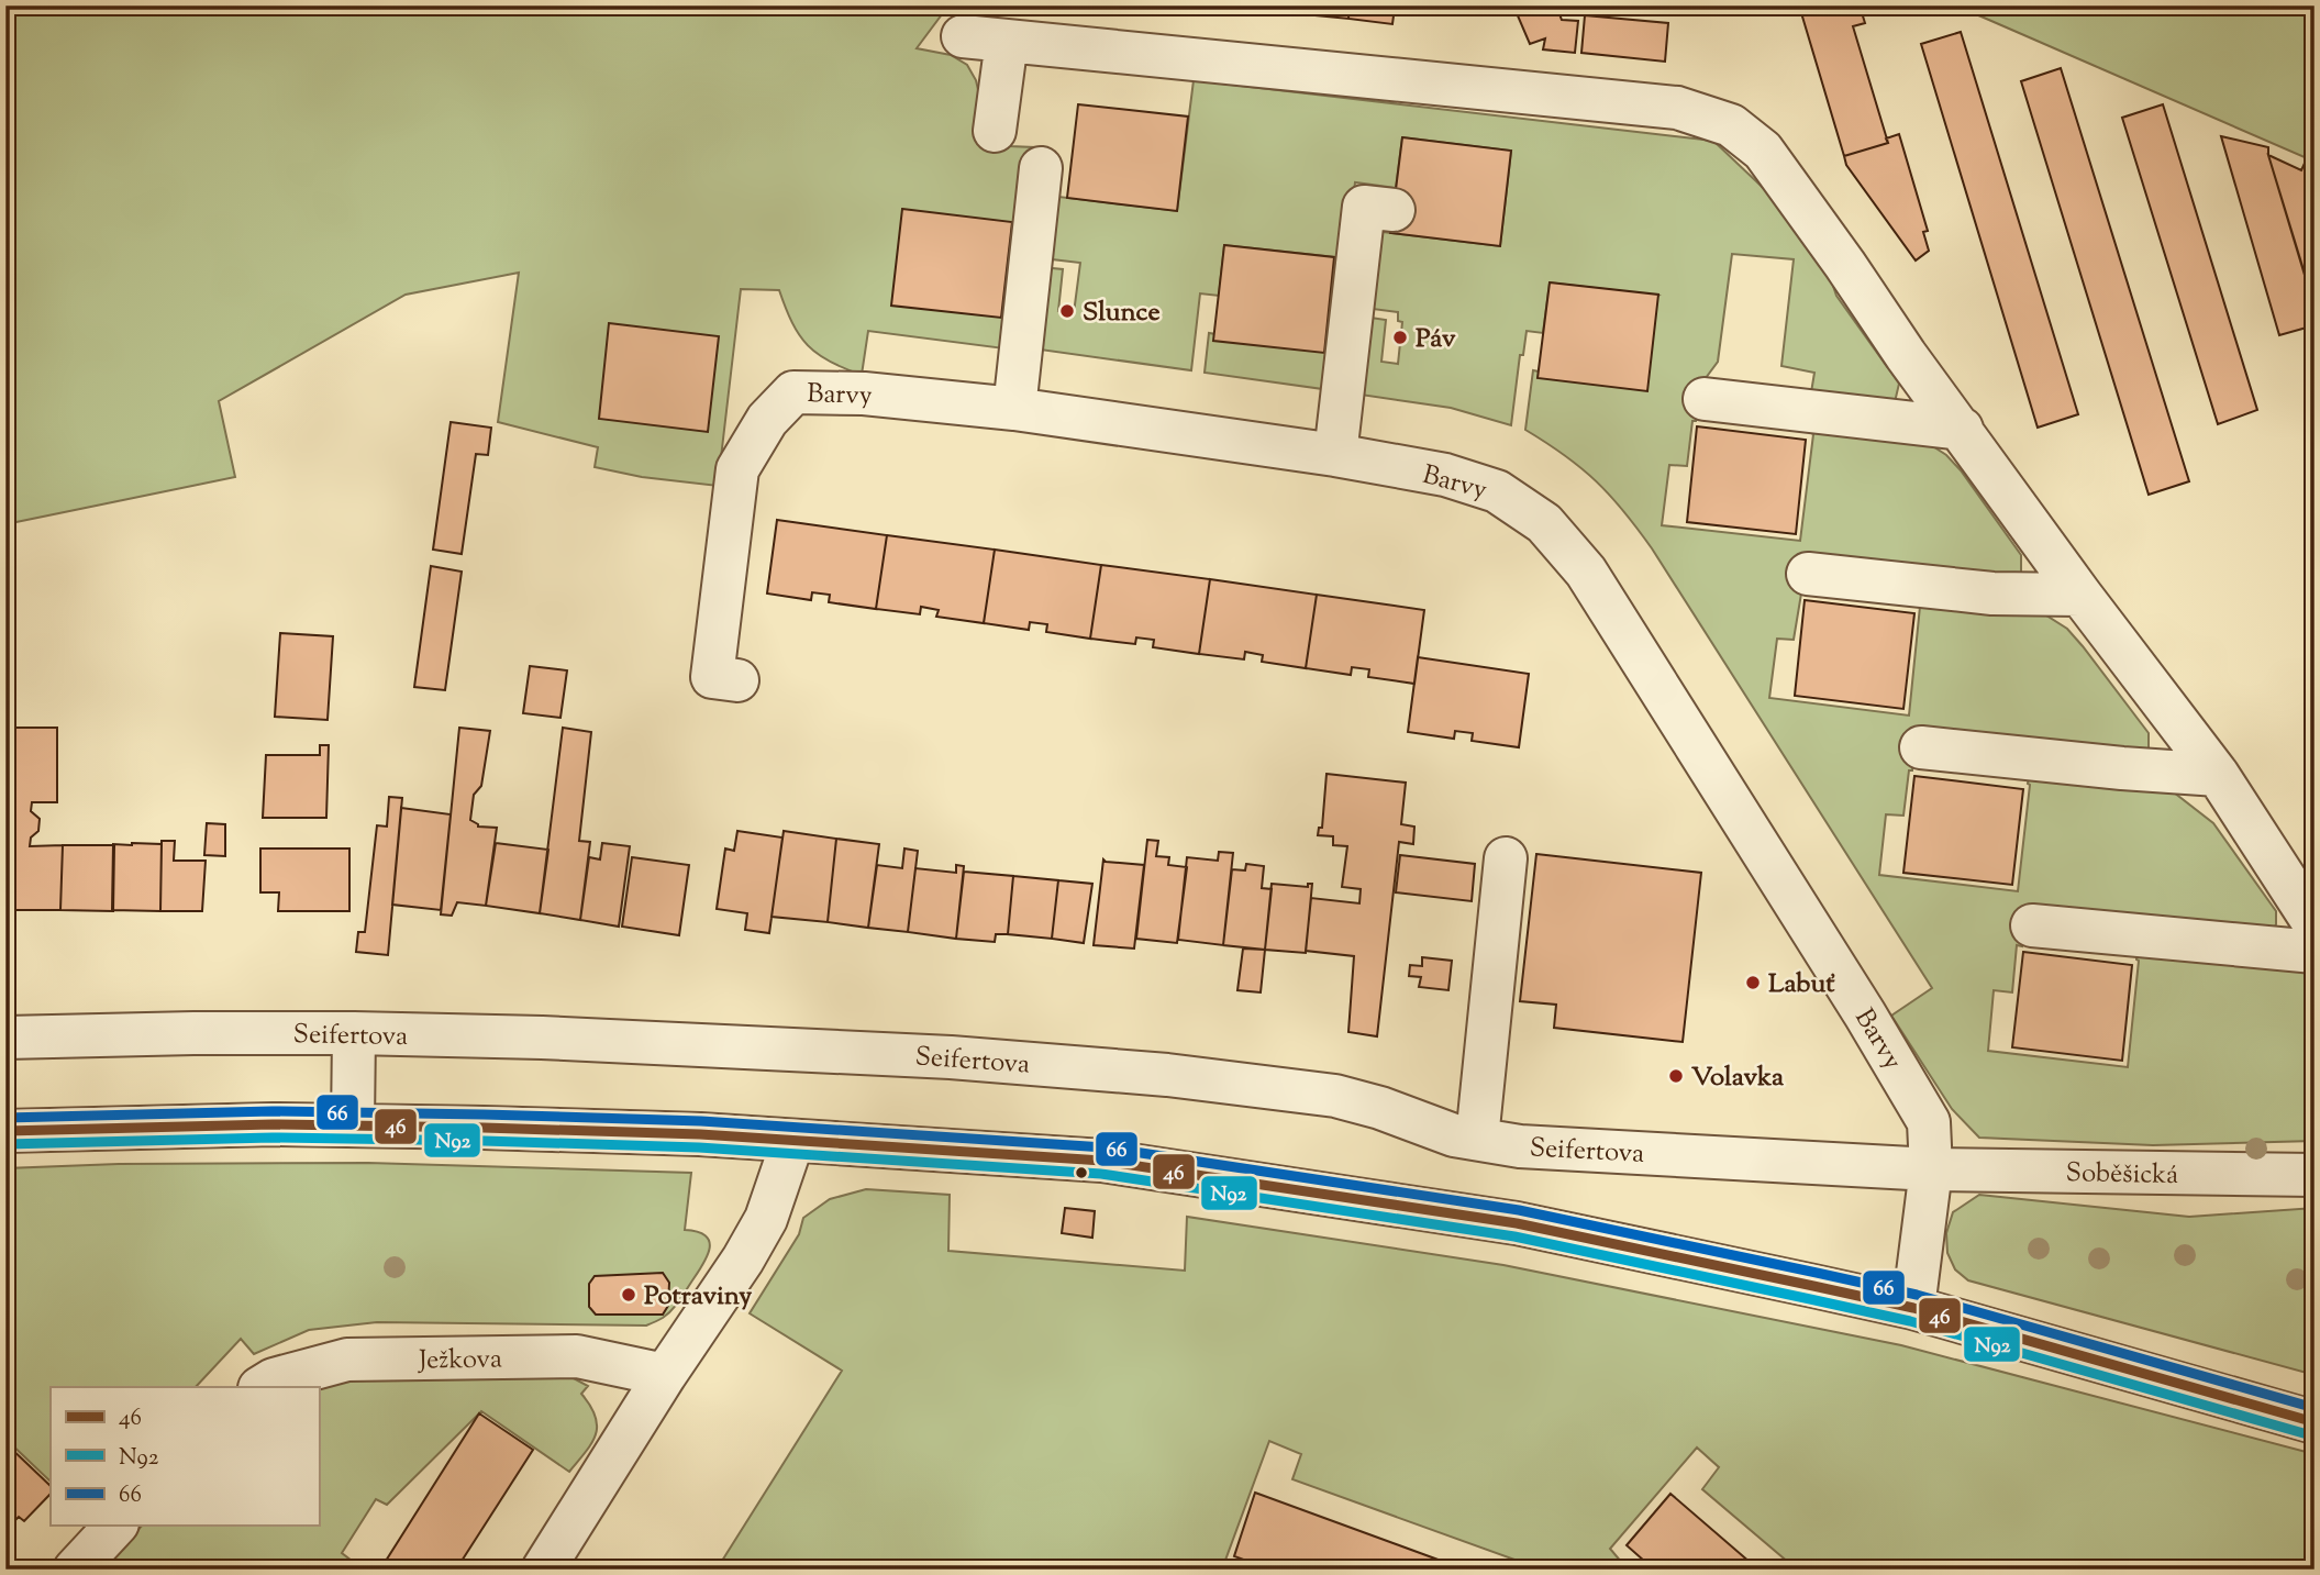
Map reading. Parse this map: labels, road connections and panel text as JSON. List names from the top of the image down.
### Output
{
  "streets": {
    "street": [
      "Barvy",
      "Seifertova",
      "Soběšická",
      "Ježkova"
    ]
  },
  "crossings": [
    ["Barvy", "Seifertova"],
    ["Barvy", "Soběšická"],
    ["Seifertova", "Soběšická"]
  ],
  "places": [
    "Slunce",
    "Páv",
    "Labuť",
    "Volavka",
    "Potraviny"
  ],
  "lines": ["transit line 66", "transit line 46", "transit line N92"],
  "legend": ["46", "N92", "66"]
}
